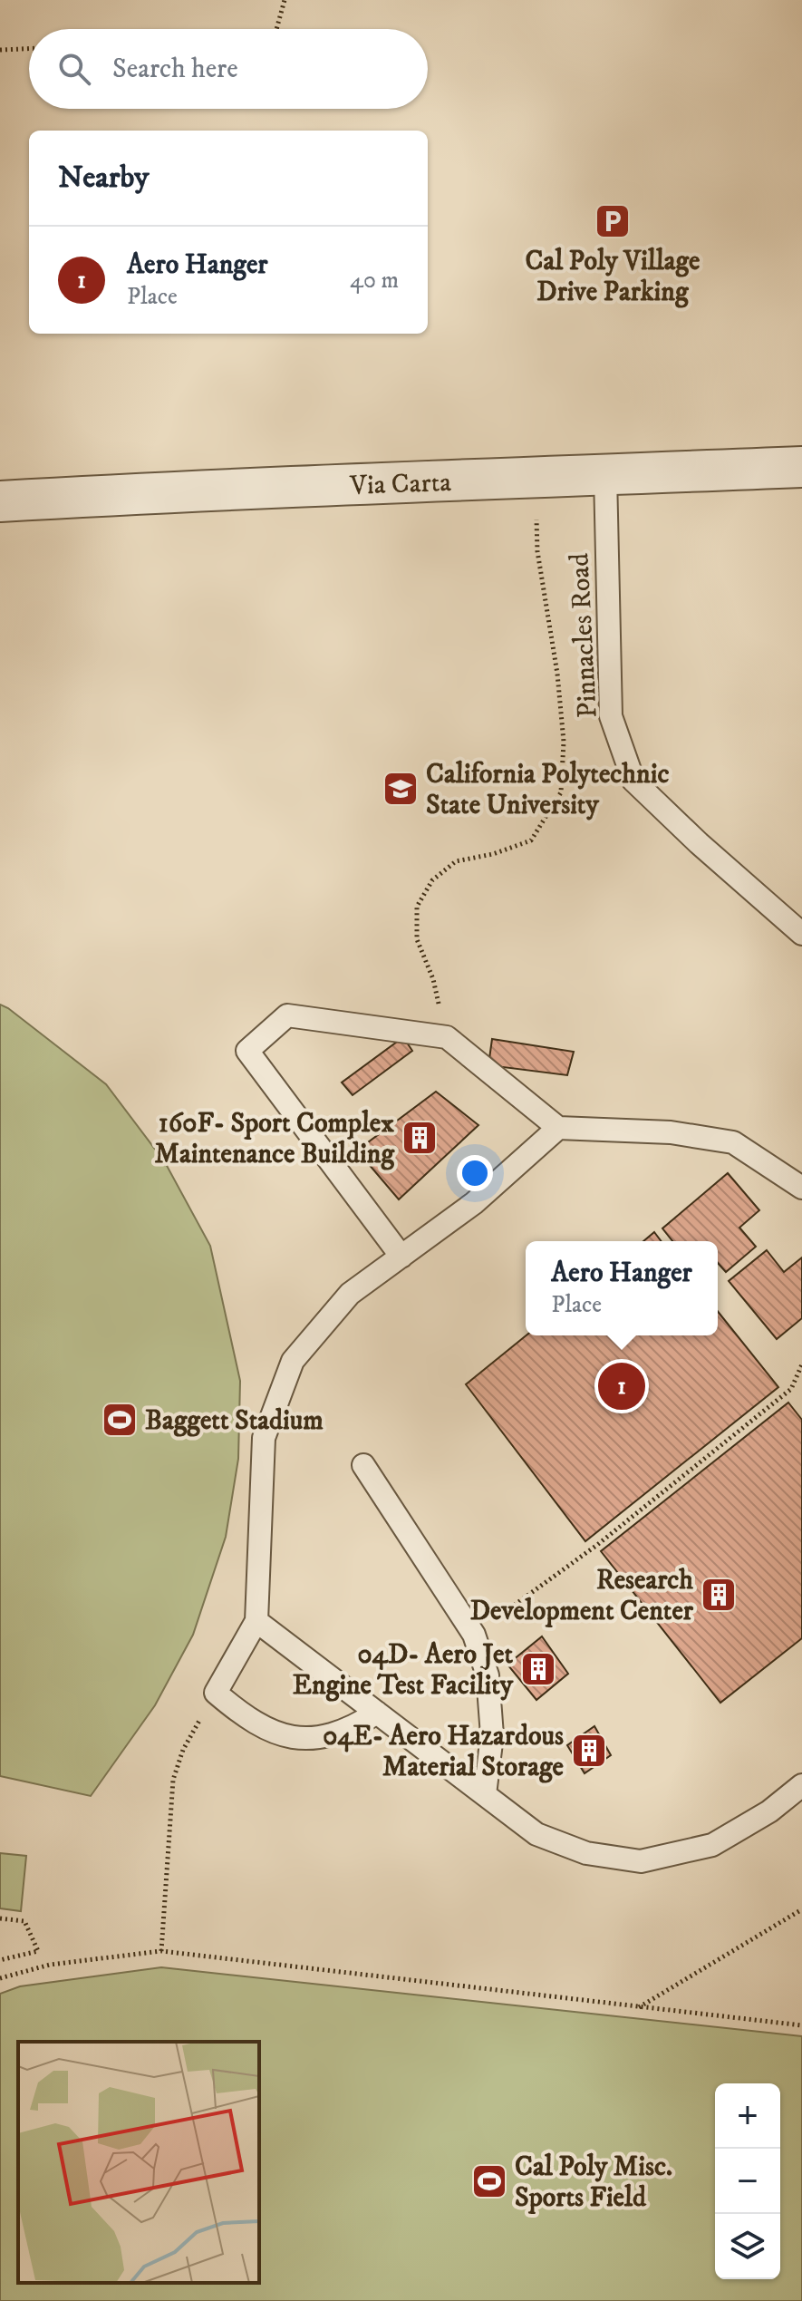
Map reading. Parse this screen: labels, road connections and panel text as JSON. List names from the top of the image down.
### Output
{
  "streets": {
    "street": ["Via Carta"],
    "lane": ["Pinnacles Road"]
  },
  "crossings": [
    ["Via Carta", "Pinnacles Road"]
  ],
  "places": {
    "parking": ["Cal Poly Village Drive Parking"],
    "school or university": ["California Polytechnic State University"],
    "building": [
      "160F- Sport Complex Maintenance Building",
      "Research Development Center",
      "04D- Aero Jet Engine Test Facility",
      "04E- Aero Hazardous Material Storage"
    ],
    "sports": ["Baggett Stadium", "Cal Poly Misc. Sports Field"]
  },
  "page": {
    "search": "Search here",
    "heading": "Nearby",
    "list": [
      {
        "mark": "1",
        "name": "Aero Hanger",
        "note": "Place",
        "value": "40 m"
      }
    ],
    "popup": ["Aero Hanger", "Place"],
    "pins": "1",
    "map_buttons": ["+", "−"]
  }
}
